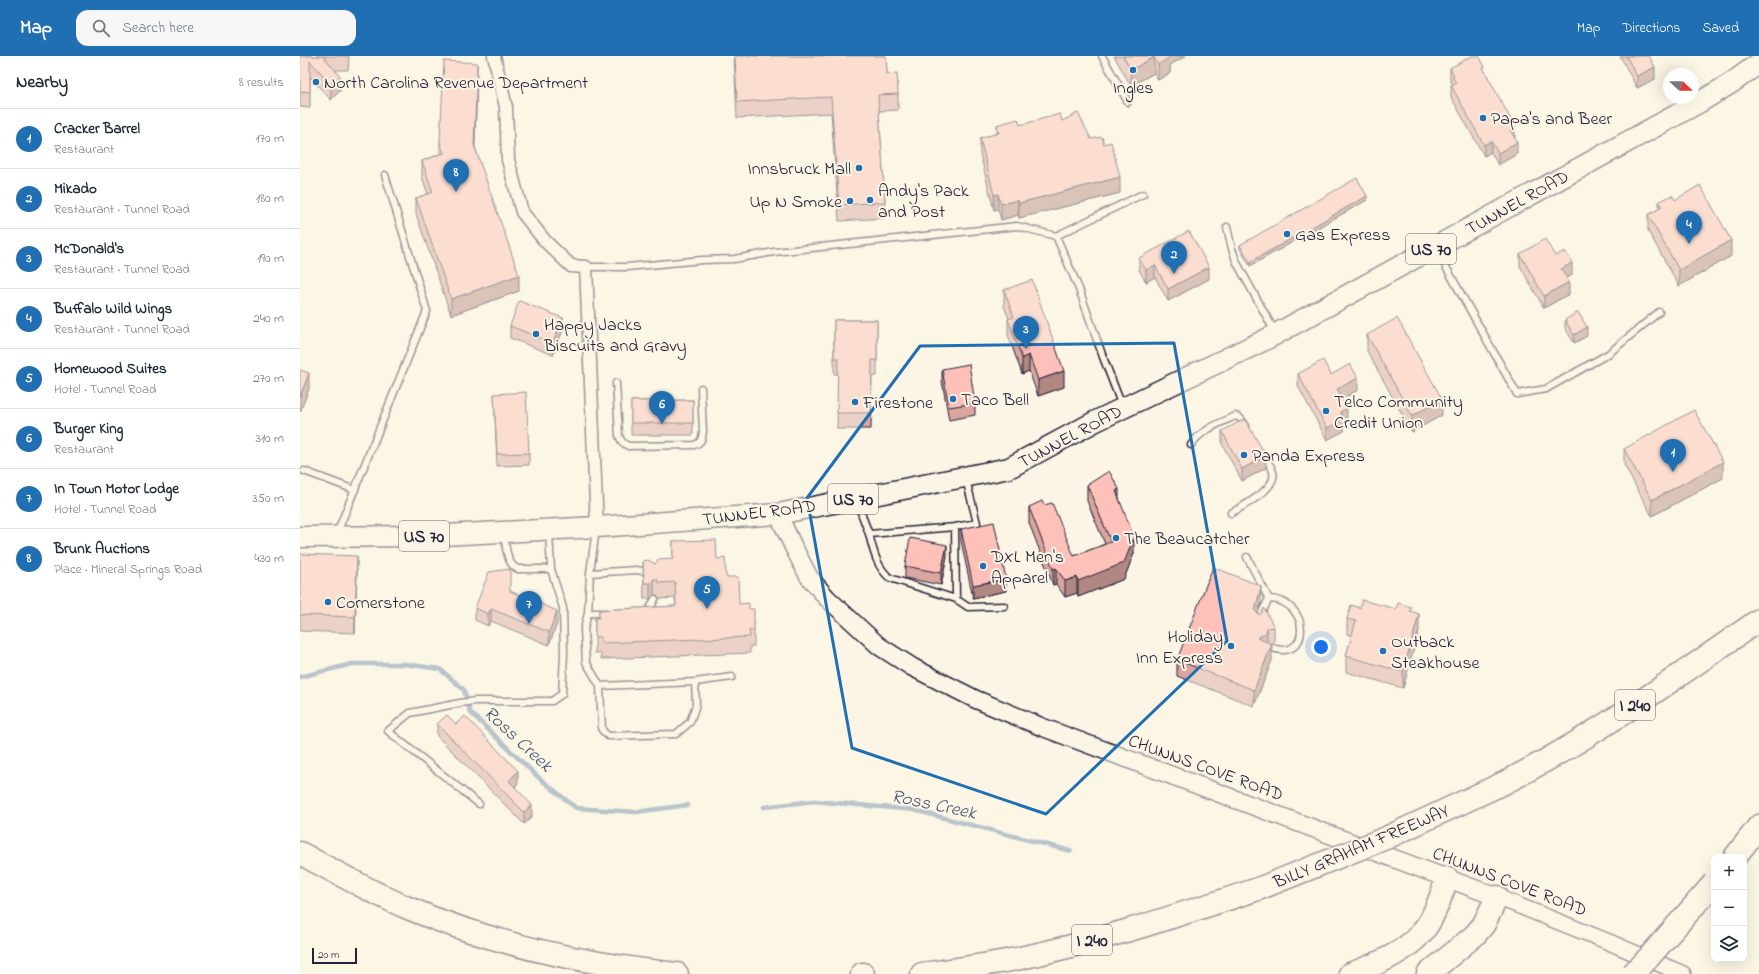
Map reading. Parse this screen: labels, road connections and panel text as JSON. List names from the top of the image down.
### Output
{
  "streets": {
    "highway": ["I 240", "BILLY GRAHAM FREEWAY"],
    "main road": ["TUNNEL ROAD", "US 70", "CHUNNS COVE ROAD"]
  },
  "crossings": [
    ["TUNNEL ROAD", "CHUNNS COVE ROAD"]
  ],
  "water": ["Ross Creek"],
  "places": [
    "Ingles",
    "North Carolina Revenue Department",
    "Papa's and Beer",
    "Innsbruck Mall",
    "Andy's Pack and Post",
    "Up N Smoke",
    "Gas Express",
    "Happy Jacks Biscuits and Gravy",
    "Taco Bell",
    "Firestone",
    "Telco Community Credit Union",
    "Panda Express",
    "The Beaucatcher",
    "DXL Men's Apparel",
    "Cornerstone",
    "Holiday Inn Express",
    "Outback Steakhouse"
  ],
  "scale_bar": "20 m",
  "north": "right",
  "page": {
    "header": "Map",
    "search": "Search here",
    "nav": ["Map", "Directions", "Saved"],
    "heading": ["Nearby", "8 results"],
    "list": [
      {
        "mark": "1",
        "name": "Cracker Barrel",
        "note": "Restaurant",
        "value": "170 m"
      },
      {
        "mark": "2",
        "name": "Mikado",
        "note": "Restaurant · Tunnel Road",
        "value": "180 m"
      },
      {
        "mark": "3",
        "name": "McDonald's",
        "note": "Restaurant · Tunnel Road",
        "value": "190 m"
      },
      {
        "mark": "4",
        "name": "Buffalo Wild Wings",
        "note": "Restaurant · Tunnel Road",
        "value": "240 m"
      },
      {
        "mark": "5",
        "name": "Homewood Suites",
        "note": "Hotel · Tunnel Road",
        "value": "270 m"
      },
      {
        "mark": "6",
        "name": "Burger King",
        "note": "Restaurant",
        "value": "310 m"
      },
      {
        "mark": "7",
        "name": "In Town Motor Lodge",
        "note": "Hotel · Tunnel Road",
        "value": "350 m"
      },
      {
        "mark": "8",
        "name": "Brunk Auctions",
        "note": "Place · Mineral Springs Road",
        "value": "430 m"
      }
    ],
    "pins": [
      "8",
      "4",
      "2",
      "3",
      "6",
      "1",
      "5",
      "7"
    ],
    "map_buttons": ["+", "−"],
    "scale": "20 m"
  }
}
